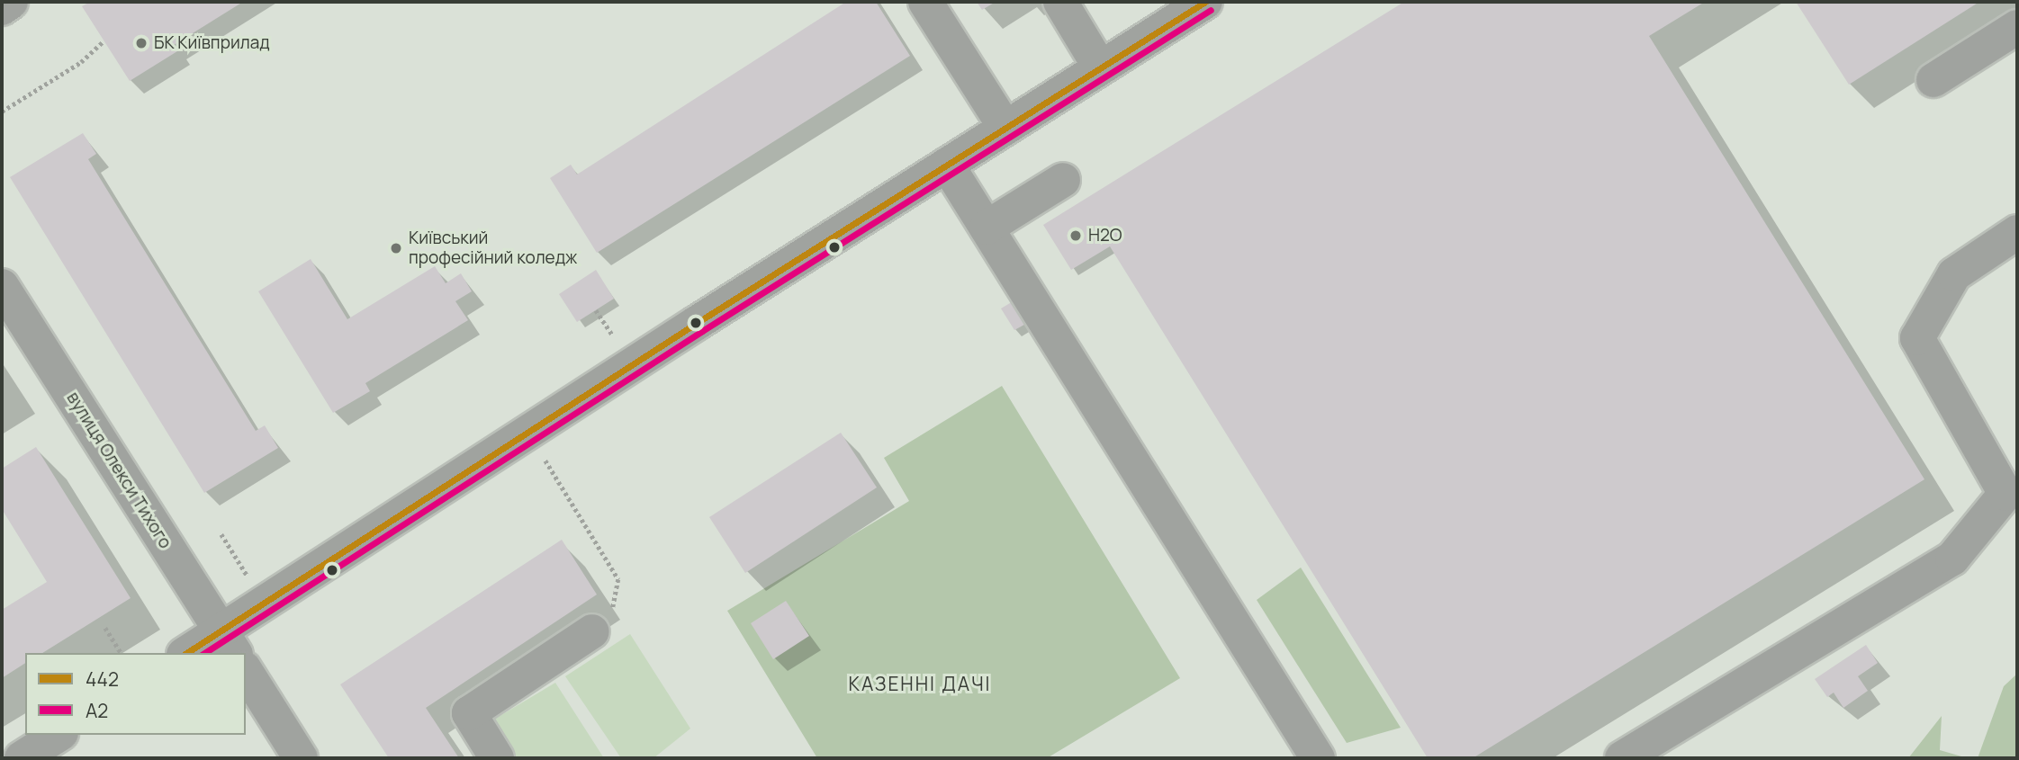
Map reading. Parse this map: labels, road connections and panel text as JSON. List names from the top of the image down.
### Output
{
  "streets": {
    "street": ["вулиця Олекси Тихого"]
  },
  "districts": ["КАЗЕННІ ДАЧІ"],
  "places": ["БК Київприлад", "H2O", "Київський професійний коледж"],
  "lines": ["transit line 442", "transit line А2"],
  "legend": ["442", "А2"]
}
